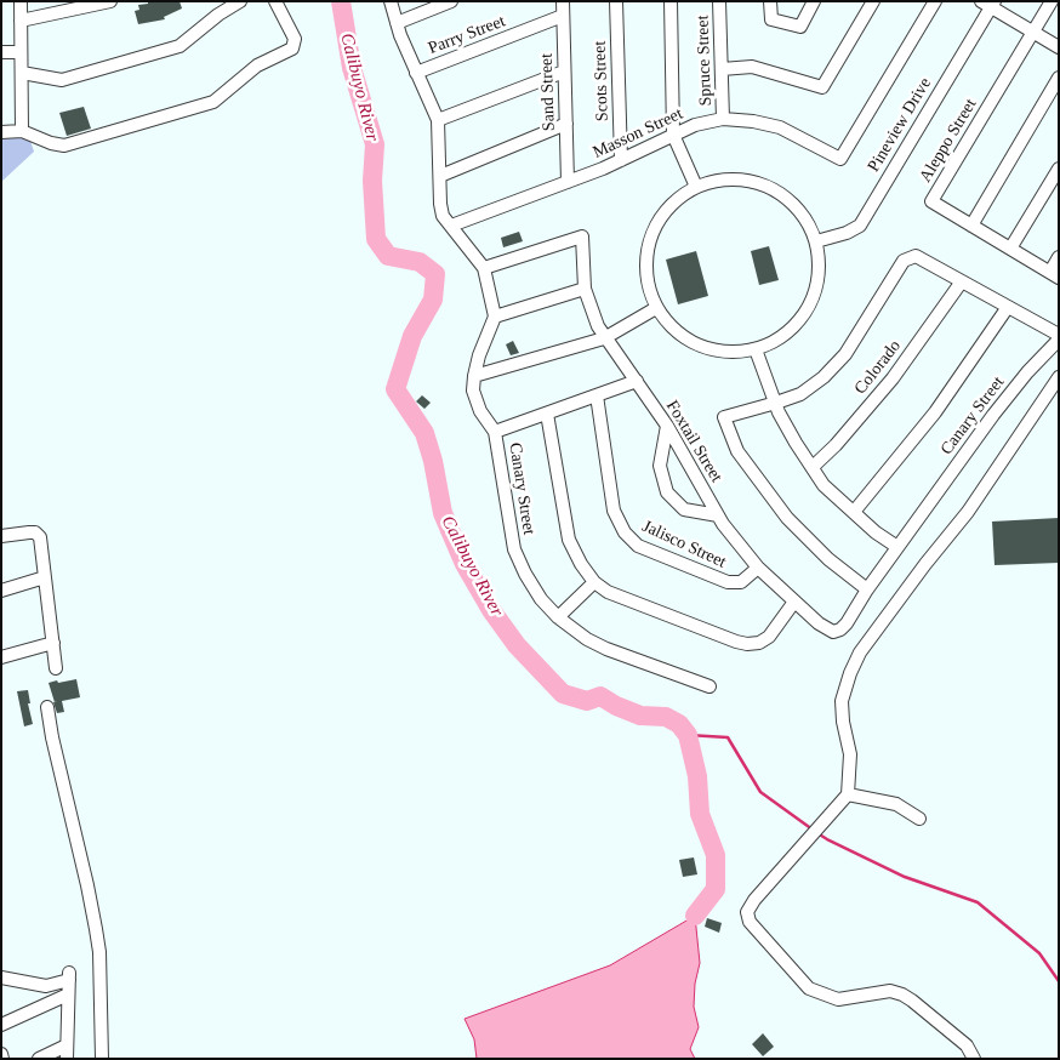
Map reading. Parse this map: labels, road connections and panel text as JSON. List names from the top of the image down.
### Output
{
  "streets": {
    "street": [
      "Parry Street",
      "Spruce Street",
      "Scots Street",
      "Sand Street",
      "Pineview Drive",
      "Masson Street",
      "Aleppo Street",
      "Colorado",
      "Canary Street",
      "Foxtail Street",
      "Jalisco Street"
    ]
  },
  "crossings": [
    ["Parry Street", "Sand Street"],
    ["Spruce Street", "Masson Street"],
    ["Scots Street", "Masson Street"],
    ["Sand Street", "Masson Street"],
    ["Canary Street", "Foxtail Street"],
    ["Foxtail Street", "Jalisco Street"]
  ],
  "water": ["Calibuyo River"]
}
